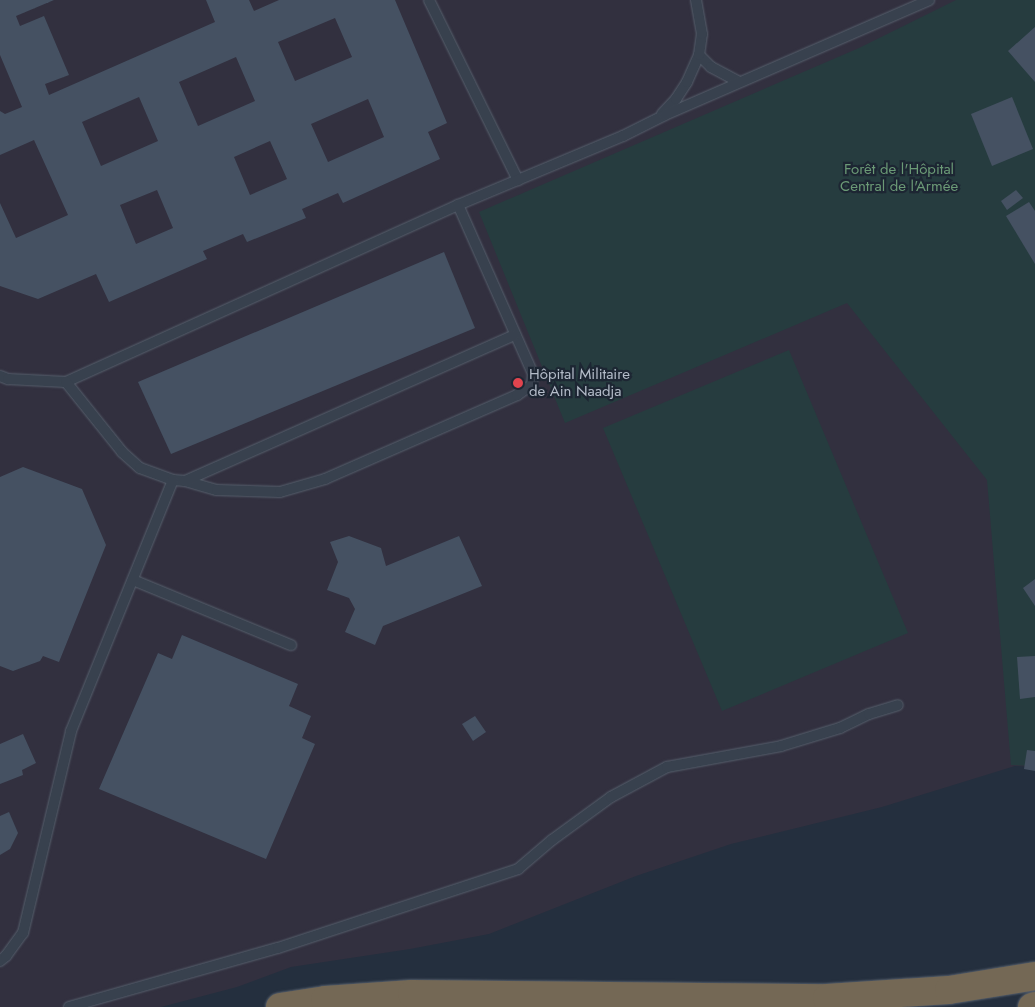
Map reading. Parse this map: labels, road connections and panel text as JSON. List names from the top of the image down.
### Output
{
  "parks": ["Forêt de l'Hôpital Central de l'Armée"],
  "places": ["Hôpital Militaire de Ain Naadja"]
}
